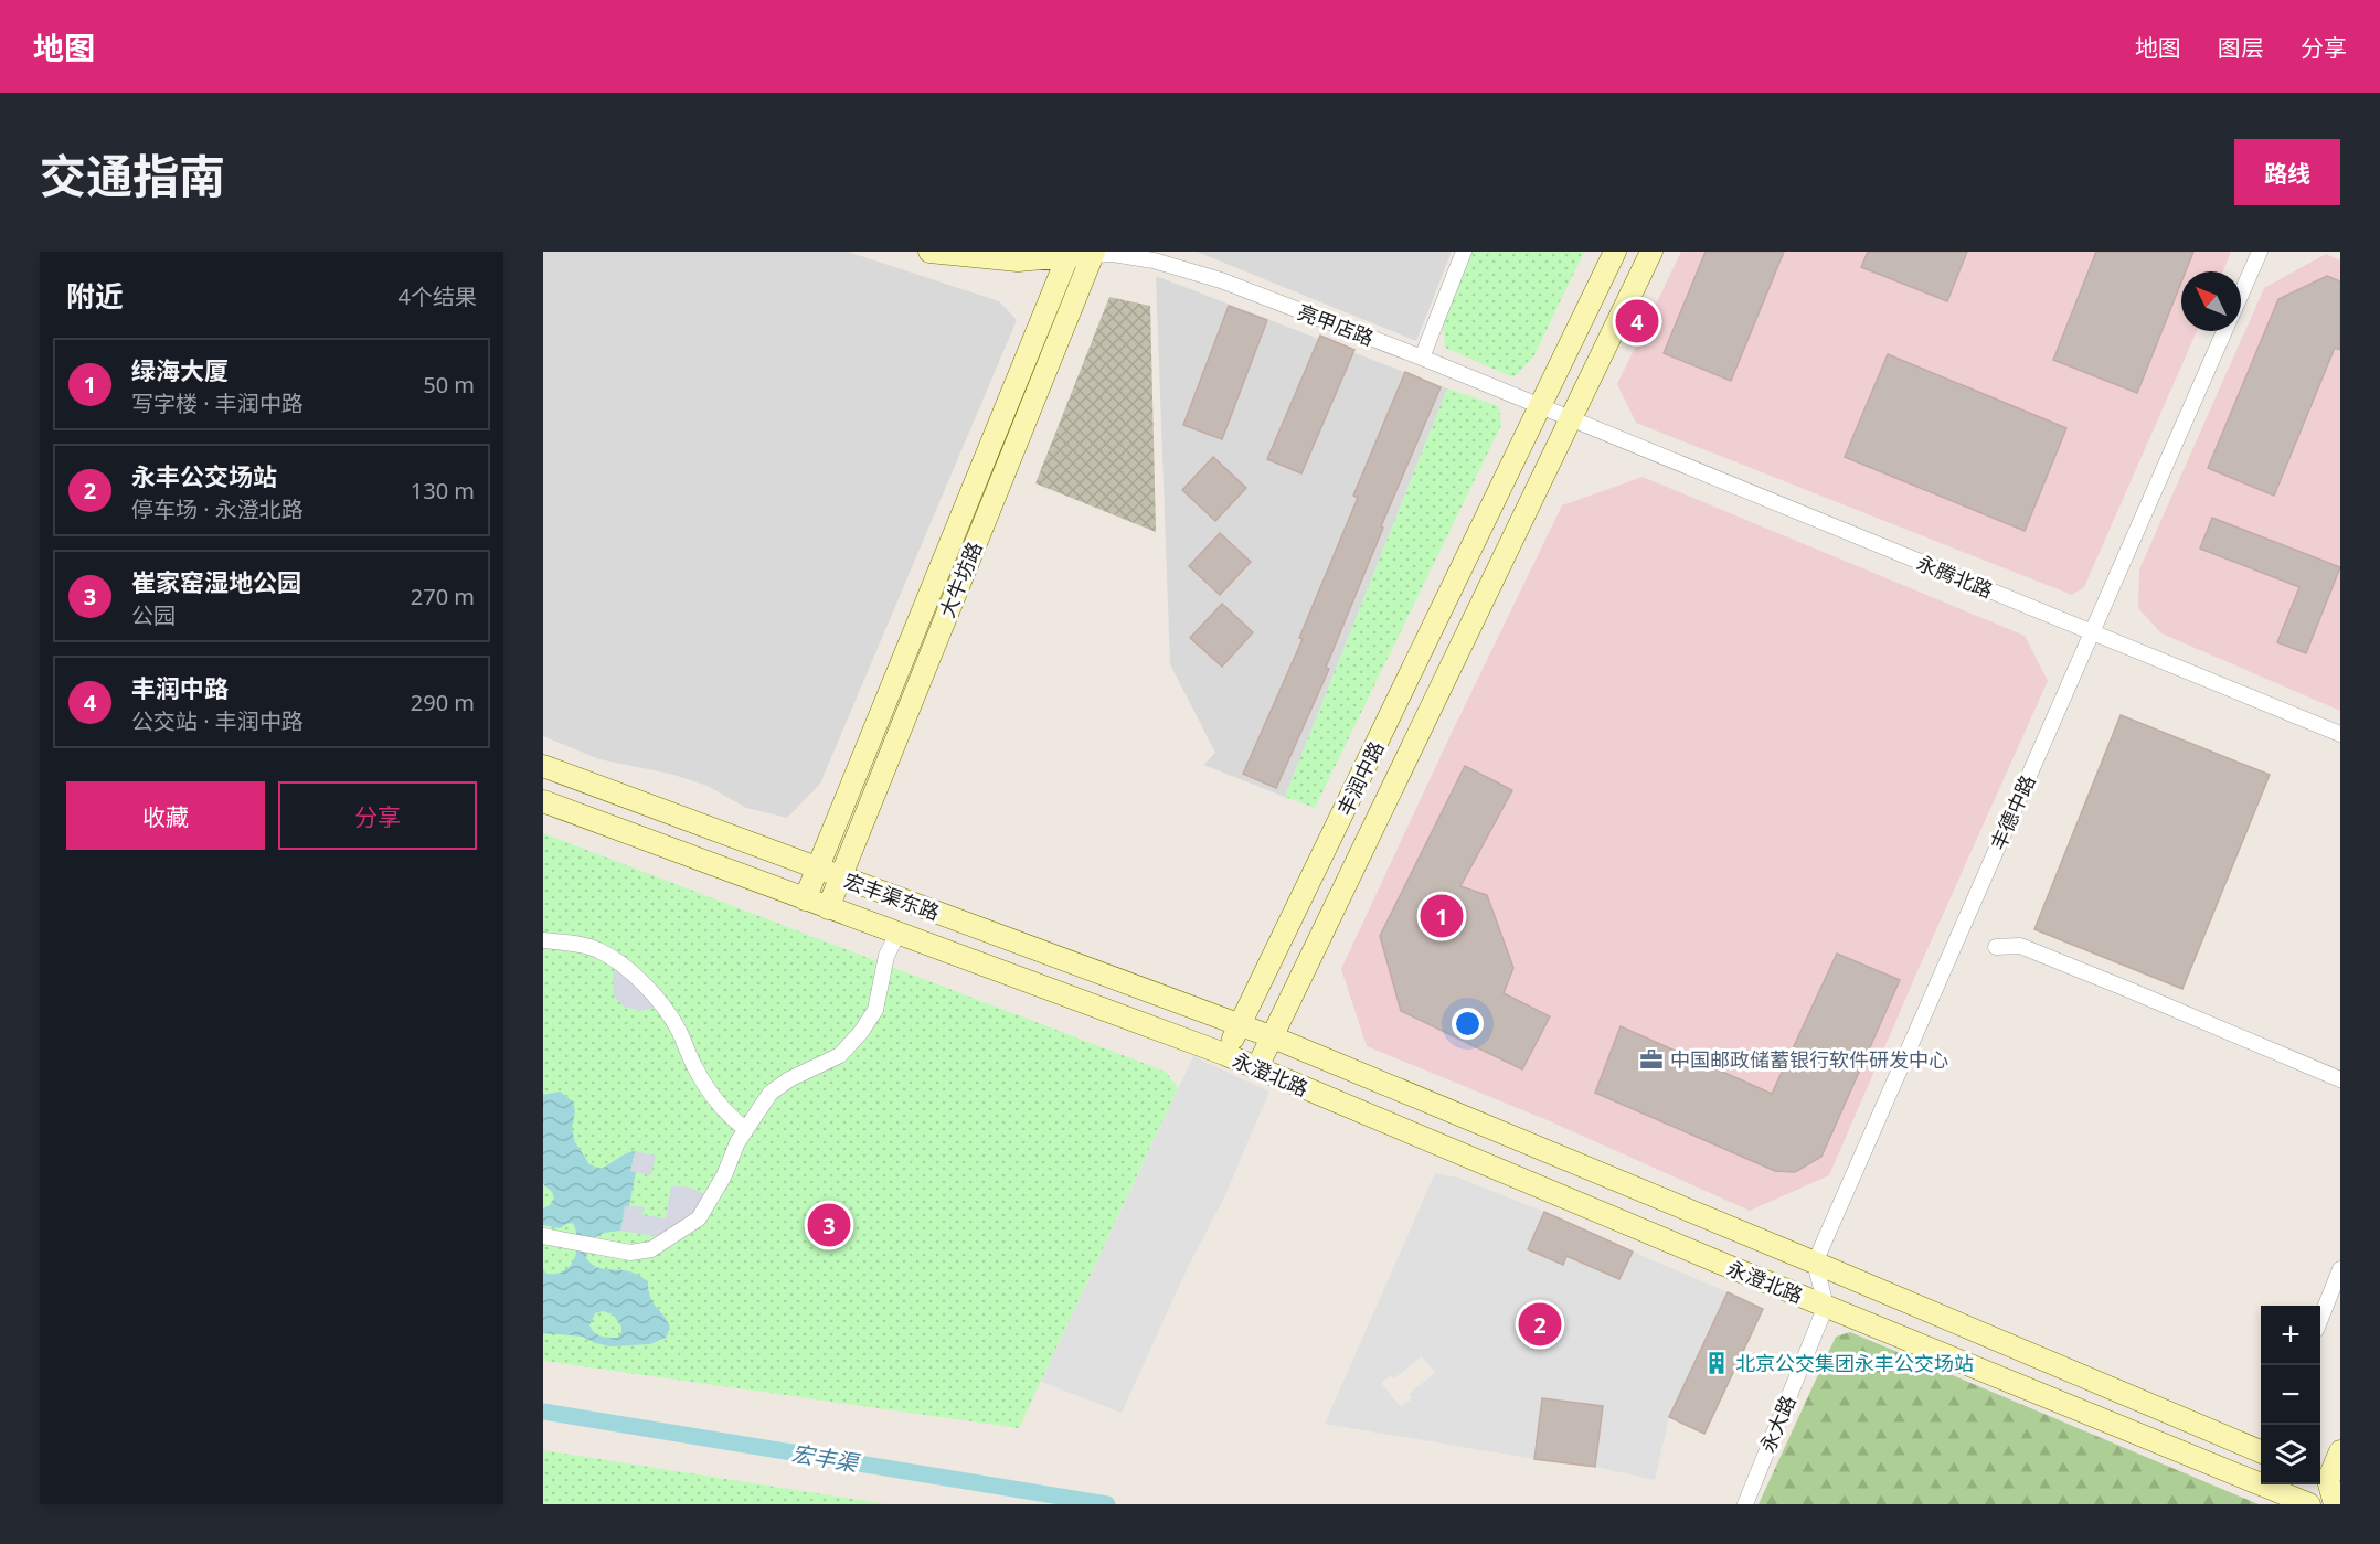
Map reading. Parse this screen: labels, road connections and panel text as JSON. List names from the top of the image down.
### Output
{
  "streets": {
    "street": [
      "亮甲店路",
      "永腾北路",
      "大牛坊路",
      "丰润中路",
      "丰德中路",
      "宏丰渠东路",
      "永澄北路",
      "永大路"
    ]
  },
  "crossings": [
    ["亮甲店路", "永腾北路"],
    ["亮甲店路", "大牛坊路"],
    ["亮甲店路", "丰润中路"],
    ["永腾北路", "丰润中路"],
    ["永腾北路", "丰德中路"],
    ["大牛坊路", "宏丰渠东路"],
    ["丰润中路", "宏丰渠东路"],
    ["丰润中路", "永澄北路"],
    ["丰德中路", "永澄北路"],
    ["宏丰渠东路", "永澄北路"],
    ["永澄北路", "永大路"]
  ],
  "water": ["宏丰渠"],
  "places": {
    "office": ["中国邮政储蓄银行软件研发中心"],
    "building": ["北京公交集团永丰公交场站"]
  },
  "north": "top left",
  "page": {
    "header": "地图",
    "nav": ["地图", "图层", "分享"],
    "title": "交通指南",
    "buttons": [
      "路线",
      ["收藏", "分享"]
    ],
    "heading": ["附近", "4个结果"],
    "pins": [
      "4",
      "1",
      "3",
      "2"
    ],
    "list": [
      {
        "mark": "1",
        "name": "绿海大厦",
        "note": "写字楼 · 丰润中路",
        "value": "50 m"
      },
      {
        "mark": "2",
        "name": "永丰公交场站",
        "note": "停车场 · 永澄北路",
        "value": "130 m"
      },
      {
        "mark": "3",
        "name": "崔家窑湿地公园",
        "note": "公园",
        "value": "270 m"
      },
      {
        "mark": "4",
        "name": "丰润中路",
        "note": "公交站 · 丰润中路",
        "value": "290 m"
      }
    ],
    "map_buttons": ["+", "−"]
  }
}
